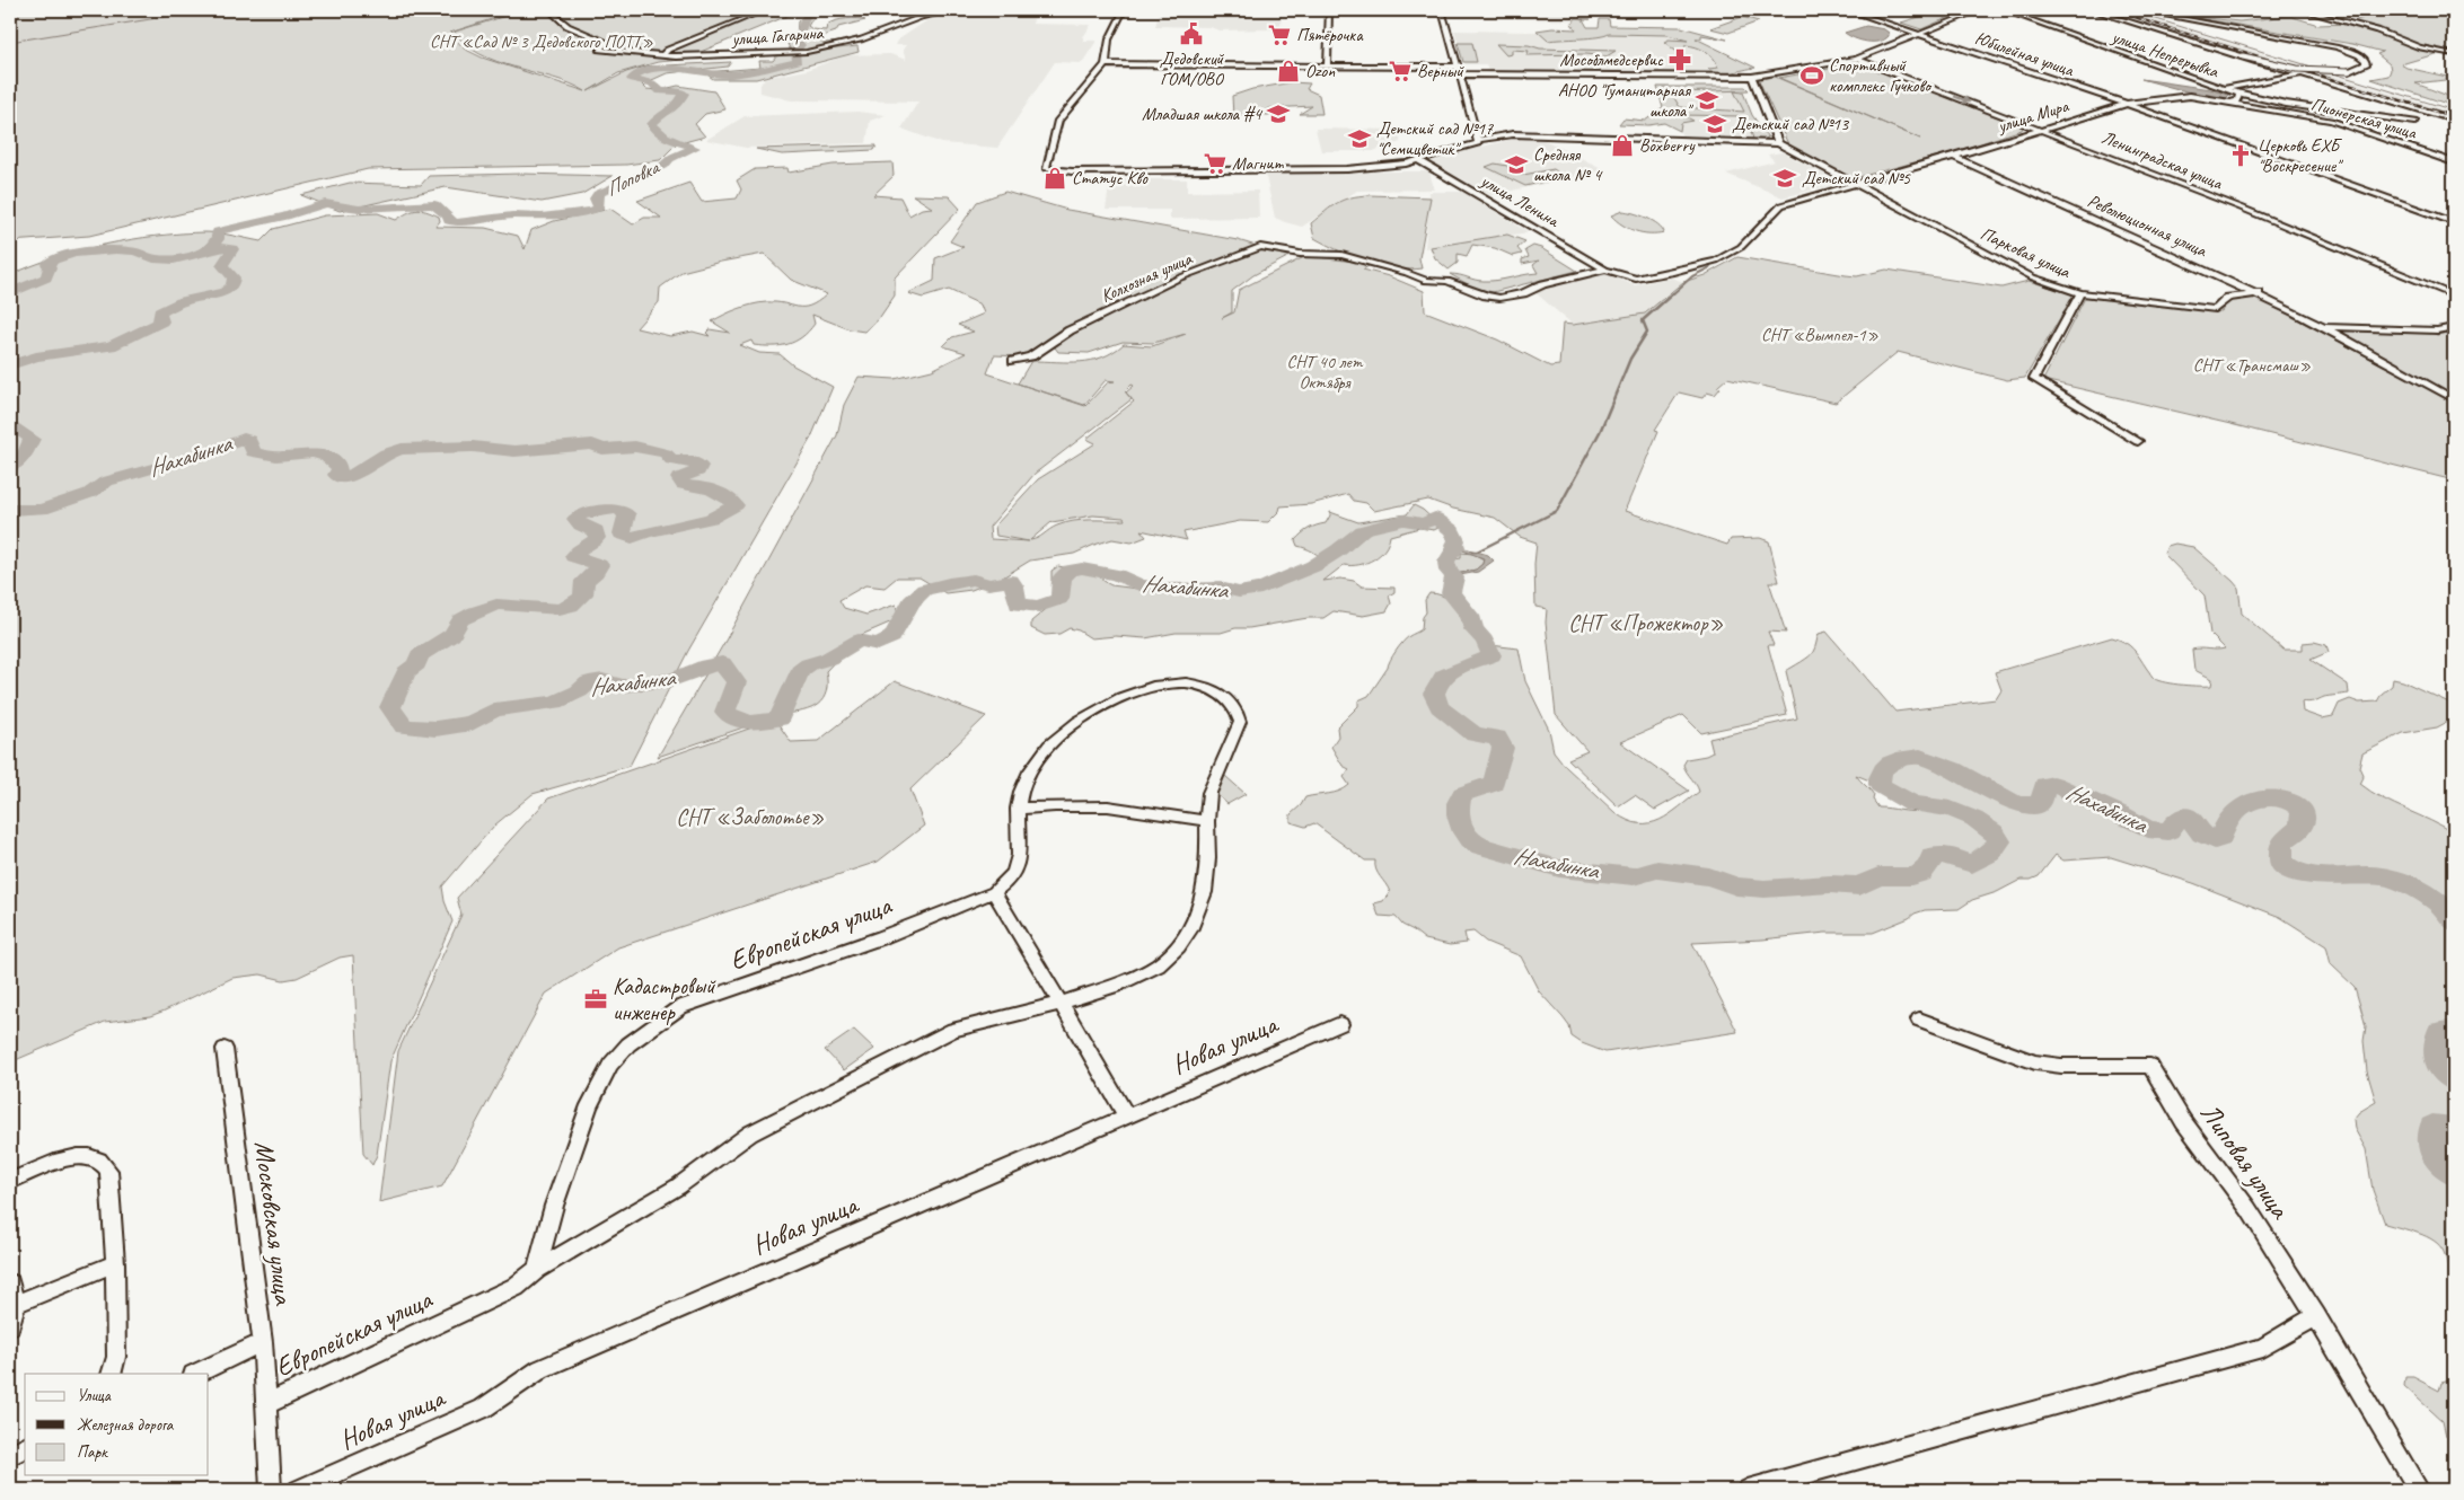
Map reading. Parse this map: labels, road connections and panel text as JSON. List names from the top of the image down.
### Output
{
  "streets": {
    "street": [
      "улица Гагарина",
      "Юбилейная улица",
      "улица Непрерывка",
      "улица Мира",
      "Пионерская улица",
      "Ленинградская улица",
      "улица Ленина",
      "Революционная улица",
      "Парковая улица",
      "Колхозная улица",
      "Европейская улица",
      "Новая улица",
      "Липовая улица",
      "Московская улица"
    ]
  },
  "crossings": [
    ["Юбилейная улица", "улица Мира"],
    ["улица Мира", "Пионерская улица"],
    ["улица Мира", "Ленинградская улица"],
    ["улица Мира", "улица Ленина"],
    ["улица Мира", "Революционная улица"],
    ["улица Мира", "Парковая улица"],
    ["улица Мира", "Колхозная улица"],
    ["улица Ленина", "Колхозная улица"],
    ["Революционная улица", "Парковая улица"],
    ["Европейская улица", "Московская улица"]
  ],
  "water": ["Поповка", "Нахабинка"],
  "parks": [
    "СНТ «Сад № 3 Дедовского ПОТТ»",
    "СНТ «Вымпел-1»",
    "СНТ 40 лет Октября",
    "СНТ «Трансмаш»",
    "СНТ «Прожектор»",
    "СНТ «Заболотье»"
  ],
  "places": {
    "public building": ["Дедовский ГОМ/ОВО"],
    "supermarket": ["Пятёрочка", "Верный", "Магнит"],
    "pharmacy": ["Мособлмедсервис"],
    "shop": ["Ozon", "Boxberry", "Статус Кво"],
    "sports": ["Спортивный комплекс Гучково"],
    "school or university": [
      "АНОО \"Гуманитарная школа\"",
      "Младшая школа #4",
      "Детский сад №13",
      "Детский сад №17 \"Семицветик\"",
      "Средняя школа № 4",
      "Детский сад №5"
    ],
    "church": ["Церковь ЕХБ \"Воскресение\""],
    "office": ["Кадастровый инженер"]
  },
  "legend": ["Улица", "Железная дорога", "Парк"]
}
